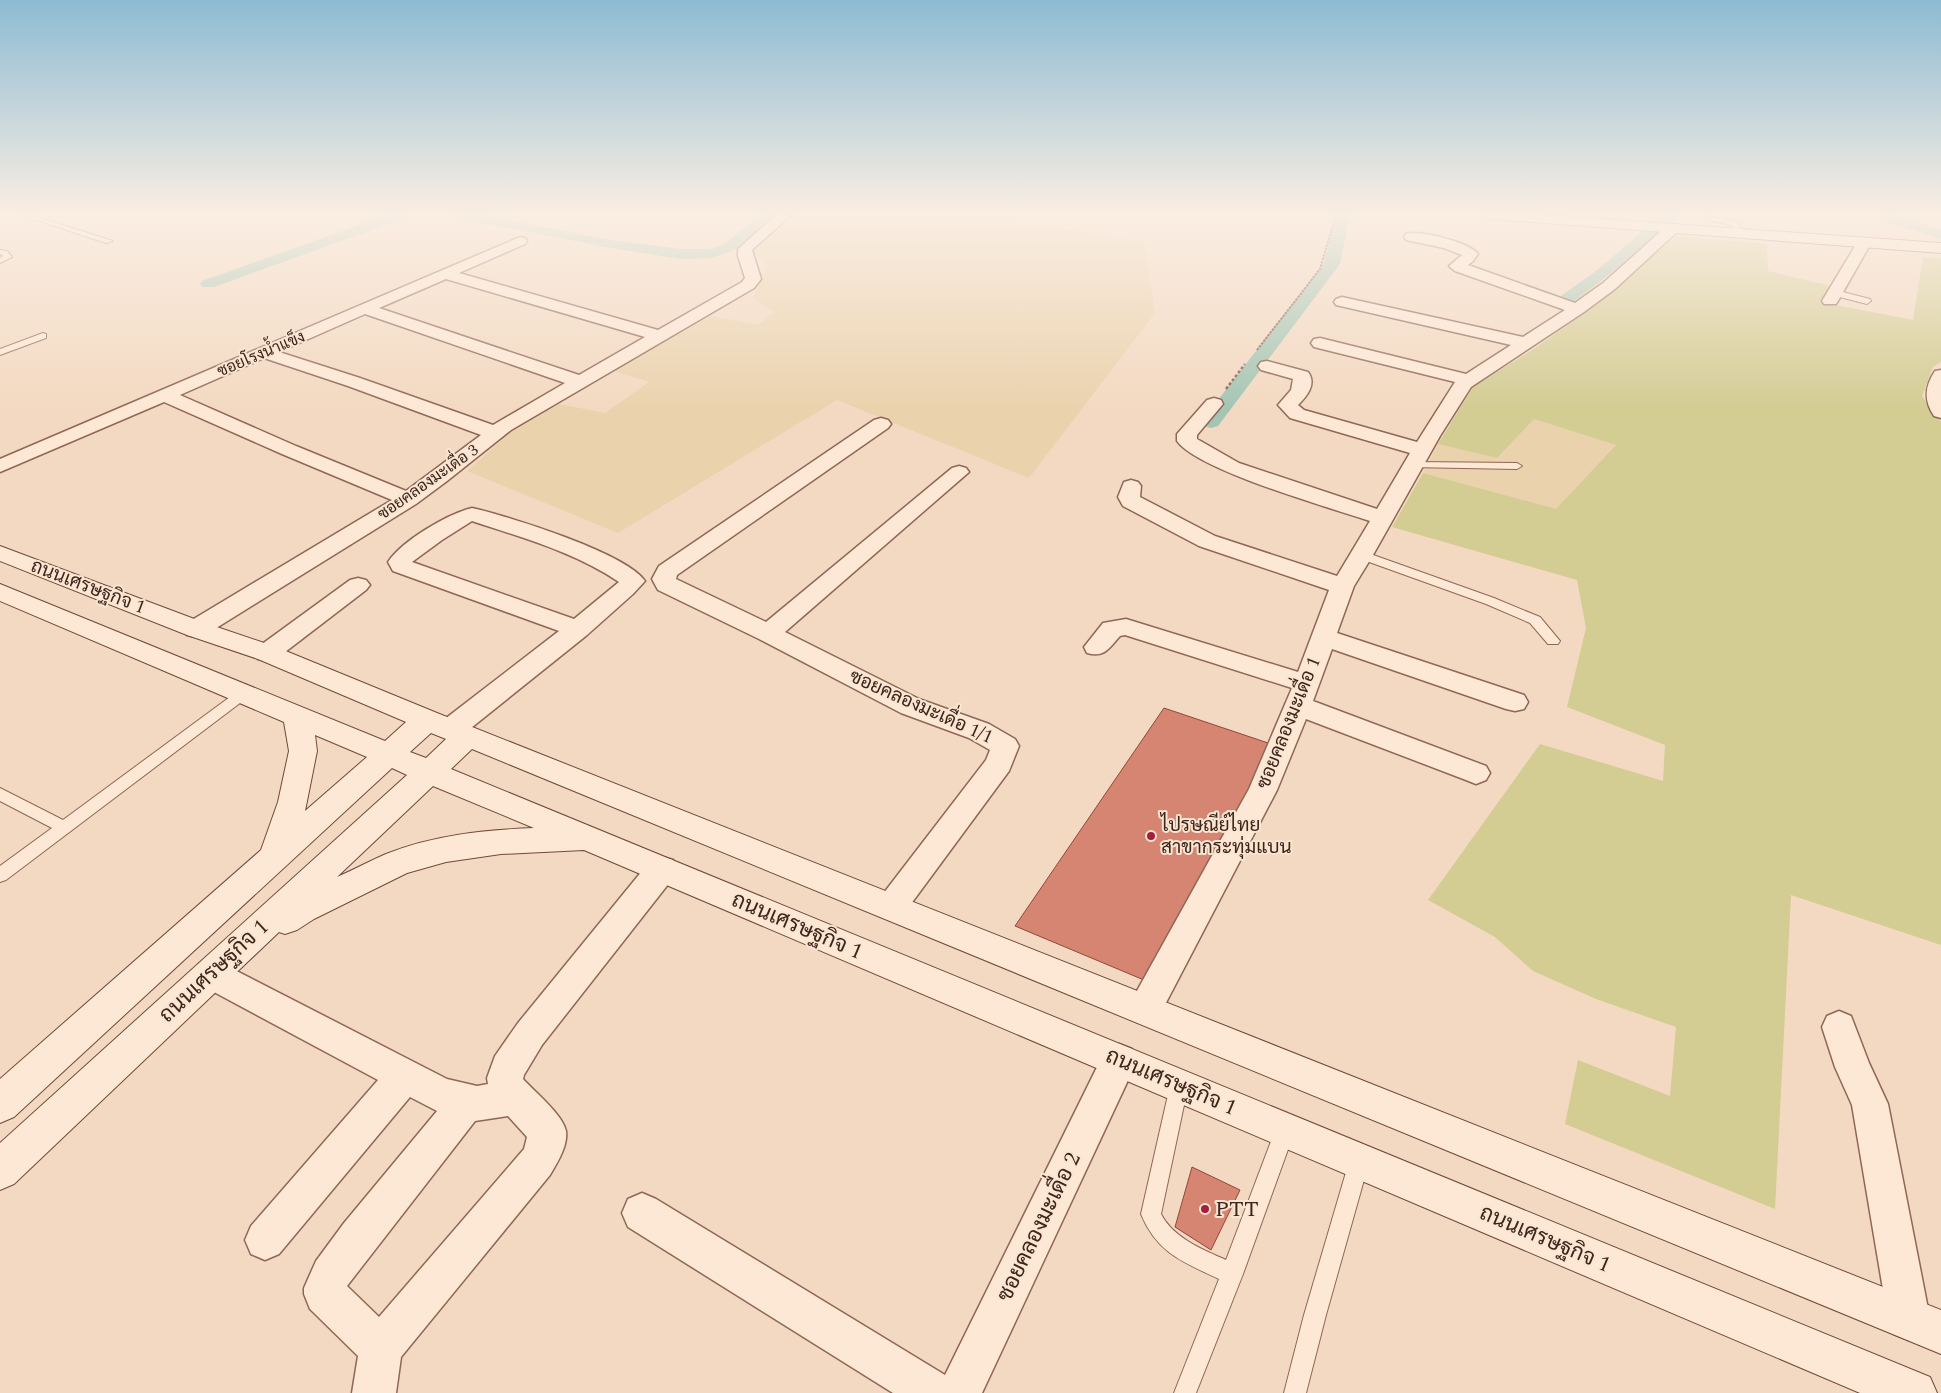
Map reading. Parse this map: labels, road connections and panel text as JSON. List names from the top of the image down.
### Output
{
  "streets": {
    "main road": ["ถนนเศรษฐกิจ 1"],
    "street": [
      "ซอยโรงน้ำแข็ง",
      "ซอยคลองมะเดื่อ 3",
      "ซอยคลองมะเดื่อ 1/1",
      "ซอยคลองมะเดื่อ 1",
      "ซอยคลองมะเดื่อ 2"
    ]
  },
  "crossings": [
    ["ซอยคลองมะเดื่อ 3", "ถนนเศรษฐกิจ 1"],
    ["ถนนเศรษฐกิจ 1", "ซอยคลองมะเดื่อ 1/1"],
    ["ถนนเศรษฐกิจ 1", "ซอยคลองมะเดื่อ 1"],
    ["ถนนเศรษฐกิจ 1", "ซอยคลองมะเดื่อ 2"]
  ],
  "places": ["ไปรษณีย์ไทย สาขากระทุ่มแบน", "PTT"]
}
